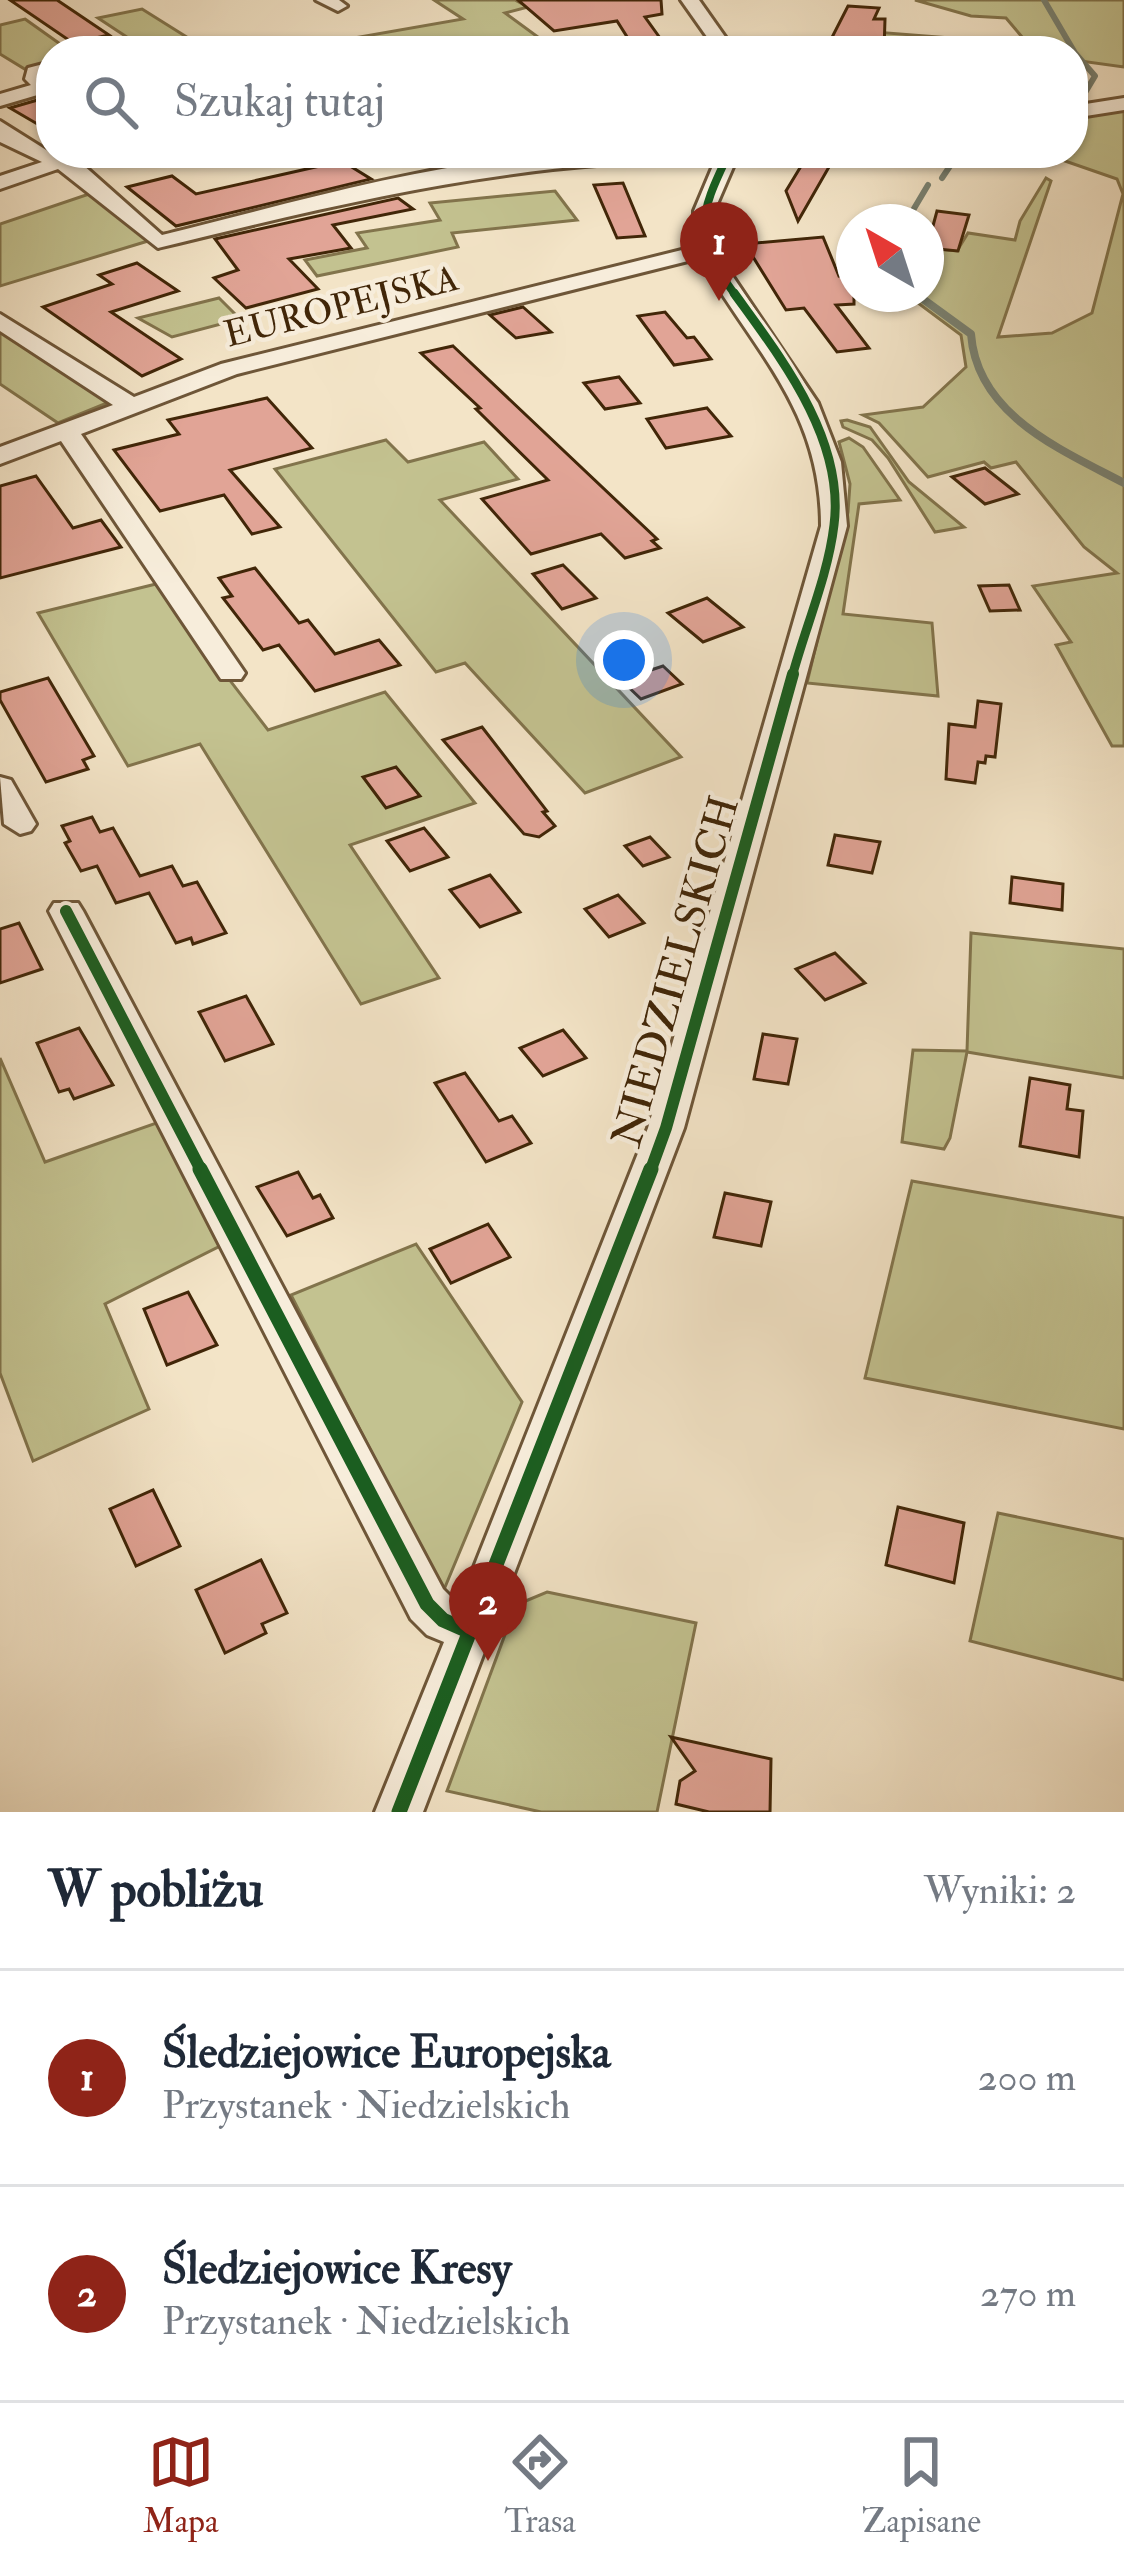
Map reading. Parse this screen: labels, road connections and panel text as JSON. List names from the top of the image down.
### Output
{
  "streets": {
    "street": ["EUROPEJSKA", "NIEDZIELSKICH"]
  },
  "crossings": [
    ["EUROPEJSKA", "NIEDZIELSKICH"]
  ],
  "north": "top left",
  "page": {
    "search": "Szukaj tutaj",
    "pins": ["1", "2"],
    "heading": ["W pobliżu", "Wyniki: 2"],
    "list": [
      {
        "mark": "1",
        "name": "Śledziejowice Europejska",
        "note": "Przystanek · Niedzielskich",
        "value": "200 m"
      },
      {
        "mark": "2",
        "name": "Śledziejowice Kresy",
        "note": "Przystanek · Niedzielskich",
        "value": "270 m"
      }
    ],
    "nav": ["Mapa", "Trasa", "Zapisane"]
  }
}
